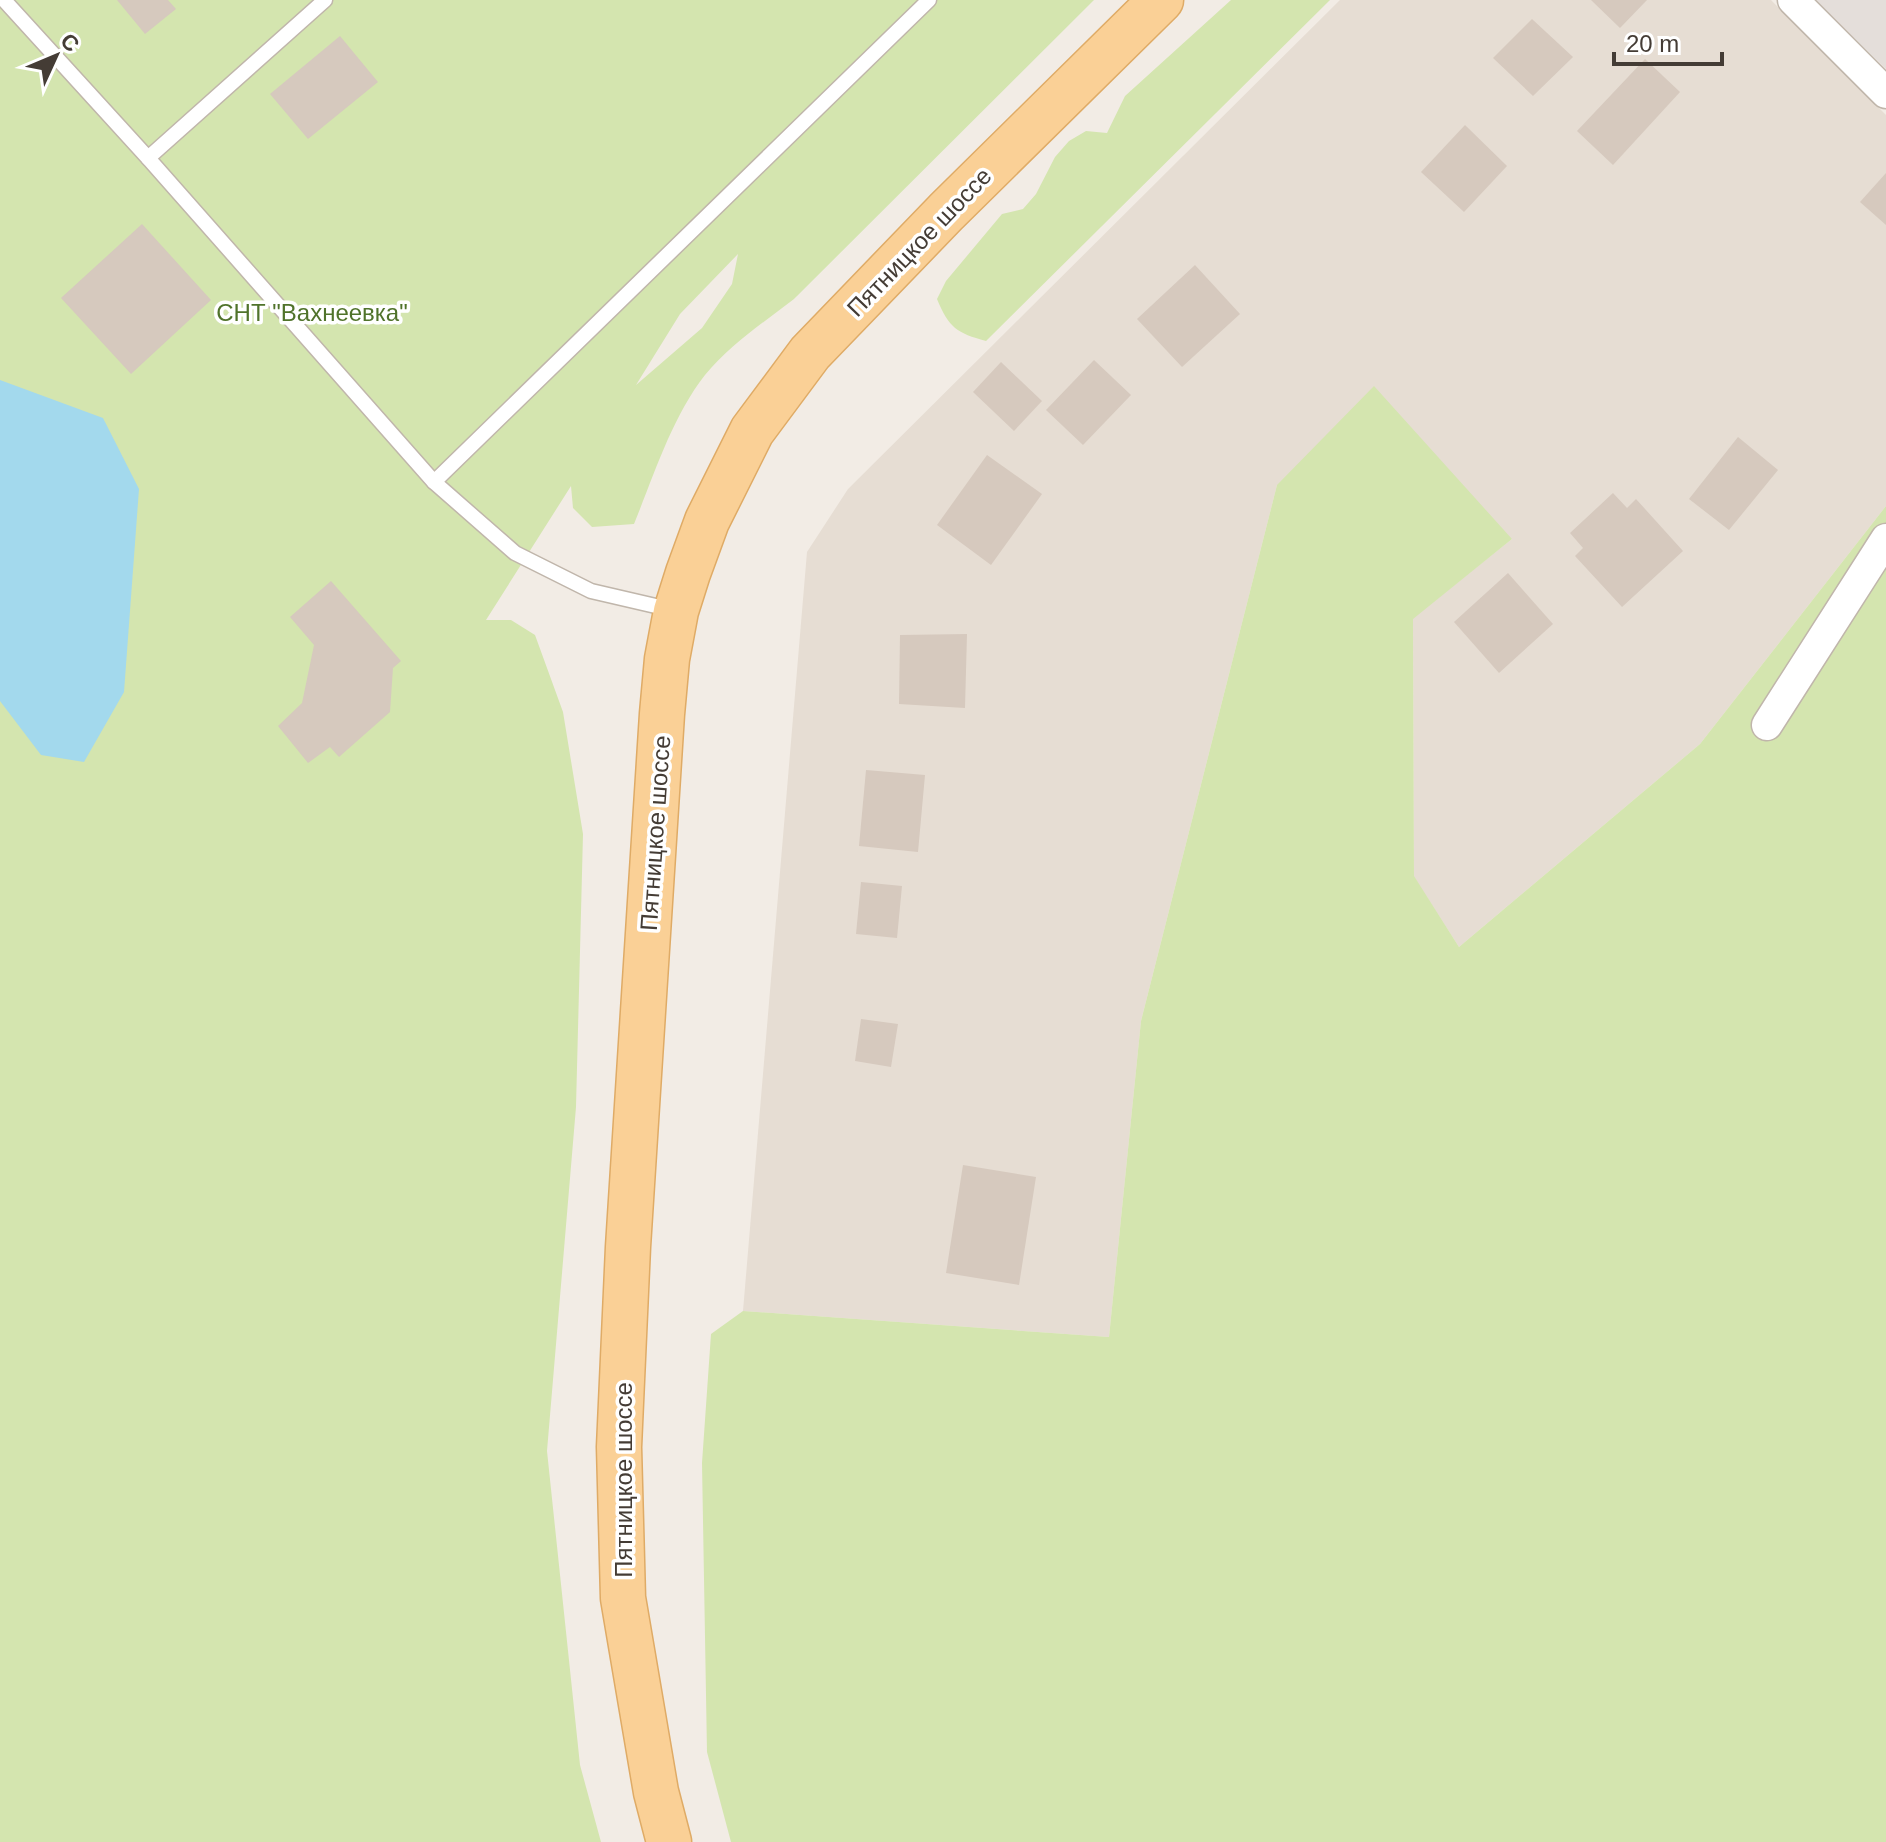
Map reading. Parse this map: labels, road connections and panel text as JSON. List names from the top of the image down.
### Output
{
  "streets": {
    "main road": ["Пятницкое шоссе"]
  },
  "parks": ["СНТ \"Вахнеевка\""],
  "scale_bar": "20 m",
  "north": "top right"
}
